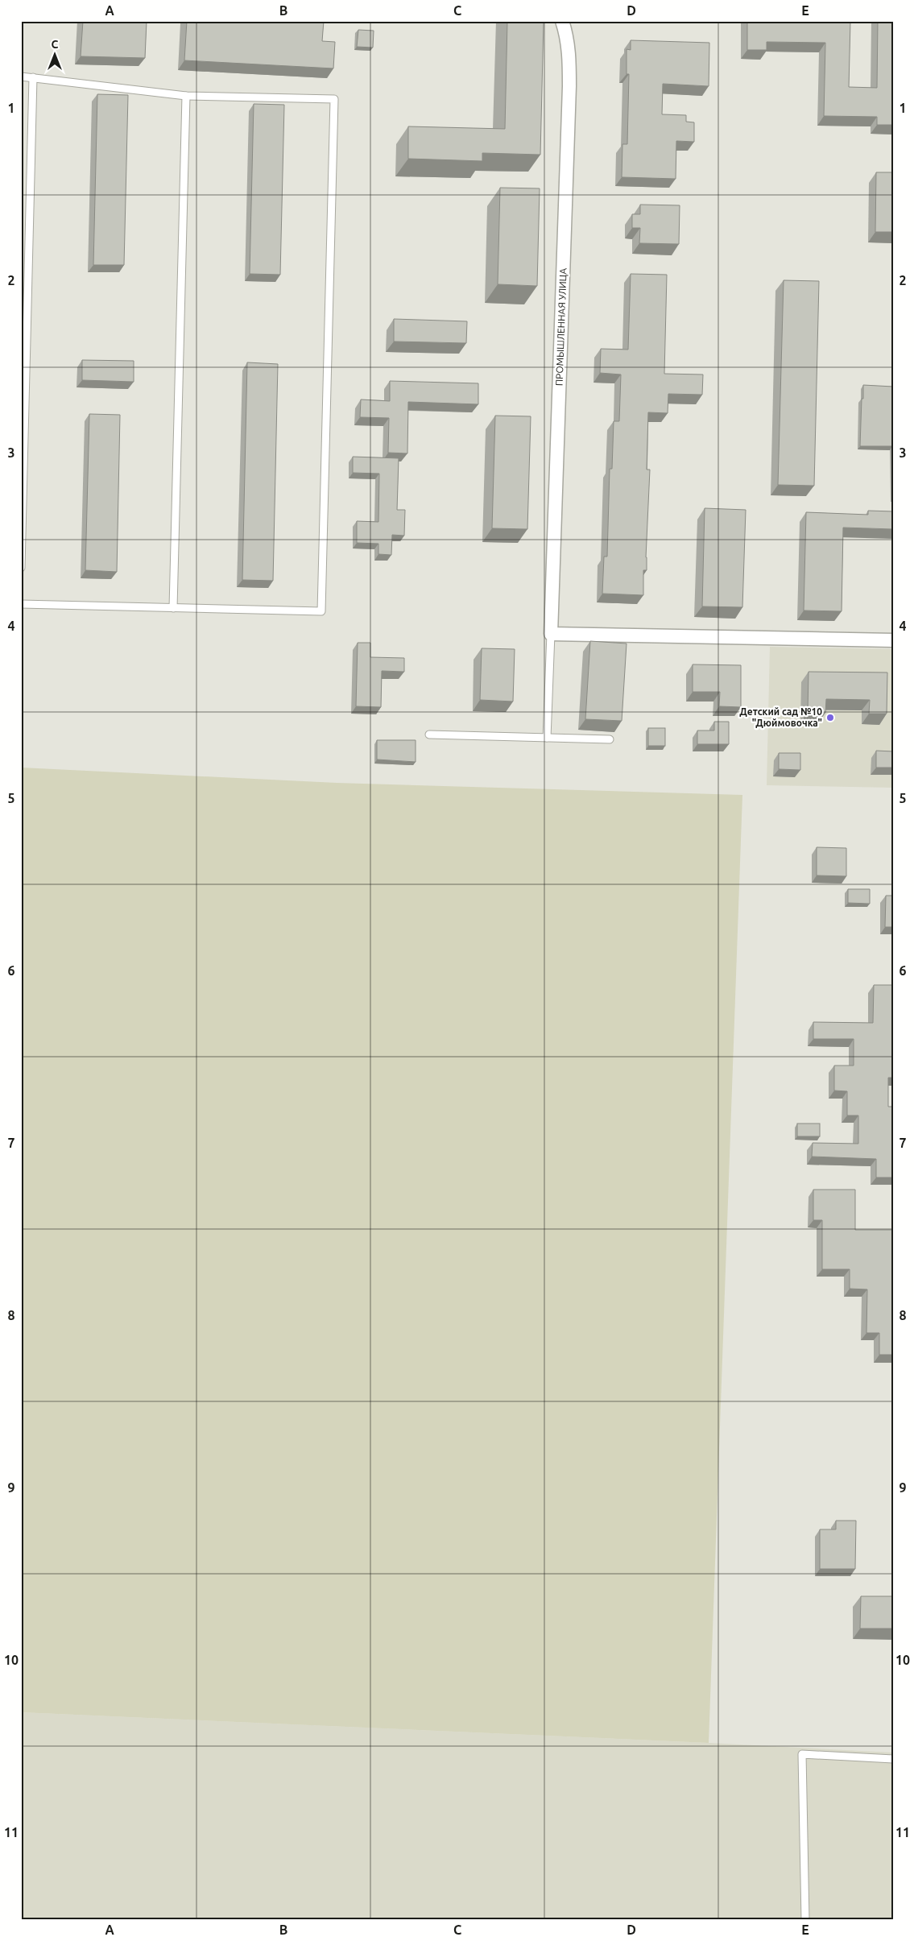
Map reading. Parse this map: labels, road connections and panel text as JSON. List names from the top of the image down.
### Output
{
  "streets": {
    "street": ["ПРОМЫШЛЕННАЯ УЛИЦА"]
  },
  "places": ["Детский сад №10 \"Дюймовочка\""],
  "north": "top",
  "grid": {
    "columns": [
      "A",
      "B",
      "C",
      "D",
      "E"
    ],
    "rows": [
      "1",
      "2",
      "3",
      "4",
      "5",
      "6",
      "7",
      "8",
      "9",
      "10",
      "11"
    ]
  }
}
